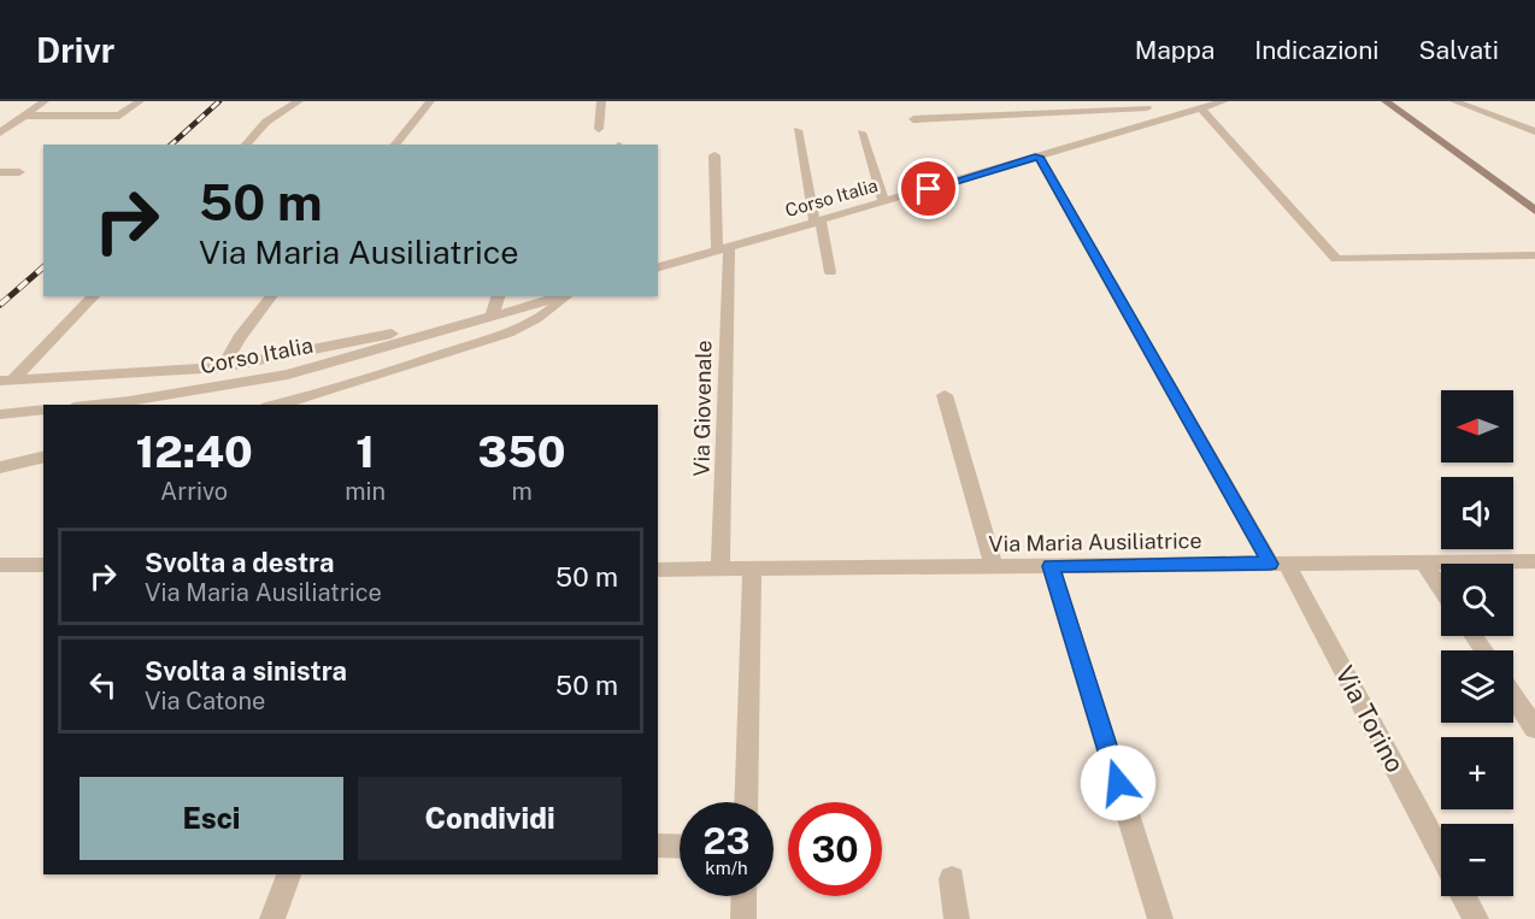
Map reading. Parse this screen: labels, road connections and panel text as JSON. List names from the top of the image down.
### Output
{
  "streets": {
    "street": [
      "Corso Italia",
      "Via Giovenale",
      "Via Maria Ausiliatrice",
      "Via Torino"
    ]
  },
  "crossings": [
    ["Corso Italia", "Via Giovenale"],
    ["Corso Italia", "Via Torino"],
    ["Via Giovenale", "Via Maria Ausiliatrice"],
    ["Via Maria Ausiliatrice", "Via Torino"]
  ],
  "north": "left",
  "page": {
    "header": "Drivr",
    "nav": ["Mappa", "Indicazioni", "Salvati"],
    "turn": ["50 m", "Via Maria Ausiliatrice"],
    "map_buttons": ["+", "−"],
    "eta": [
      "12:40",
      "Arrivo",
      "1",
      "min",
      "350",
      "m"
    ],
    "list": [
      {
        "name": "Svolta a destra",
        "note": "Via Maria Ausiliatrice",
        "value": "50 m"
      },
      {
        "name": "Svolta a sinistra",
        "note": "Via Catone",
        "value": "50 m"
      }
    ],
    "buttons": ["Esci", "Condividi"],
    "speed": "23 km/h",
    "limit": "30"
  }
}
